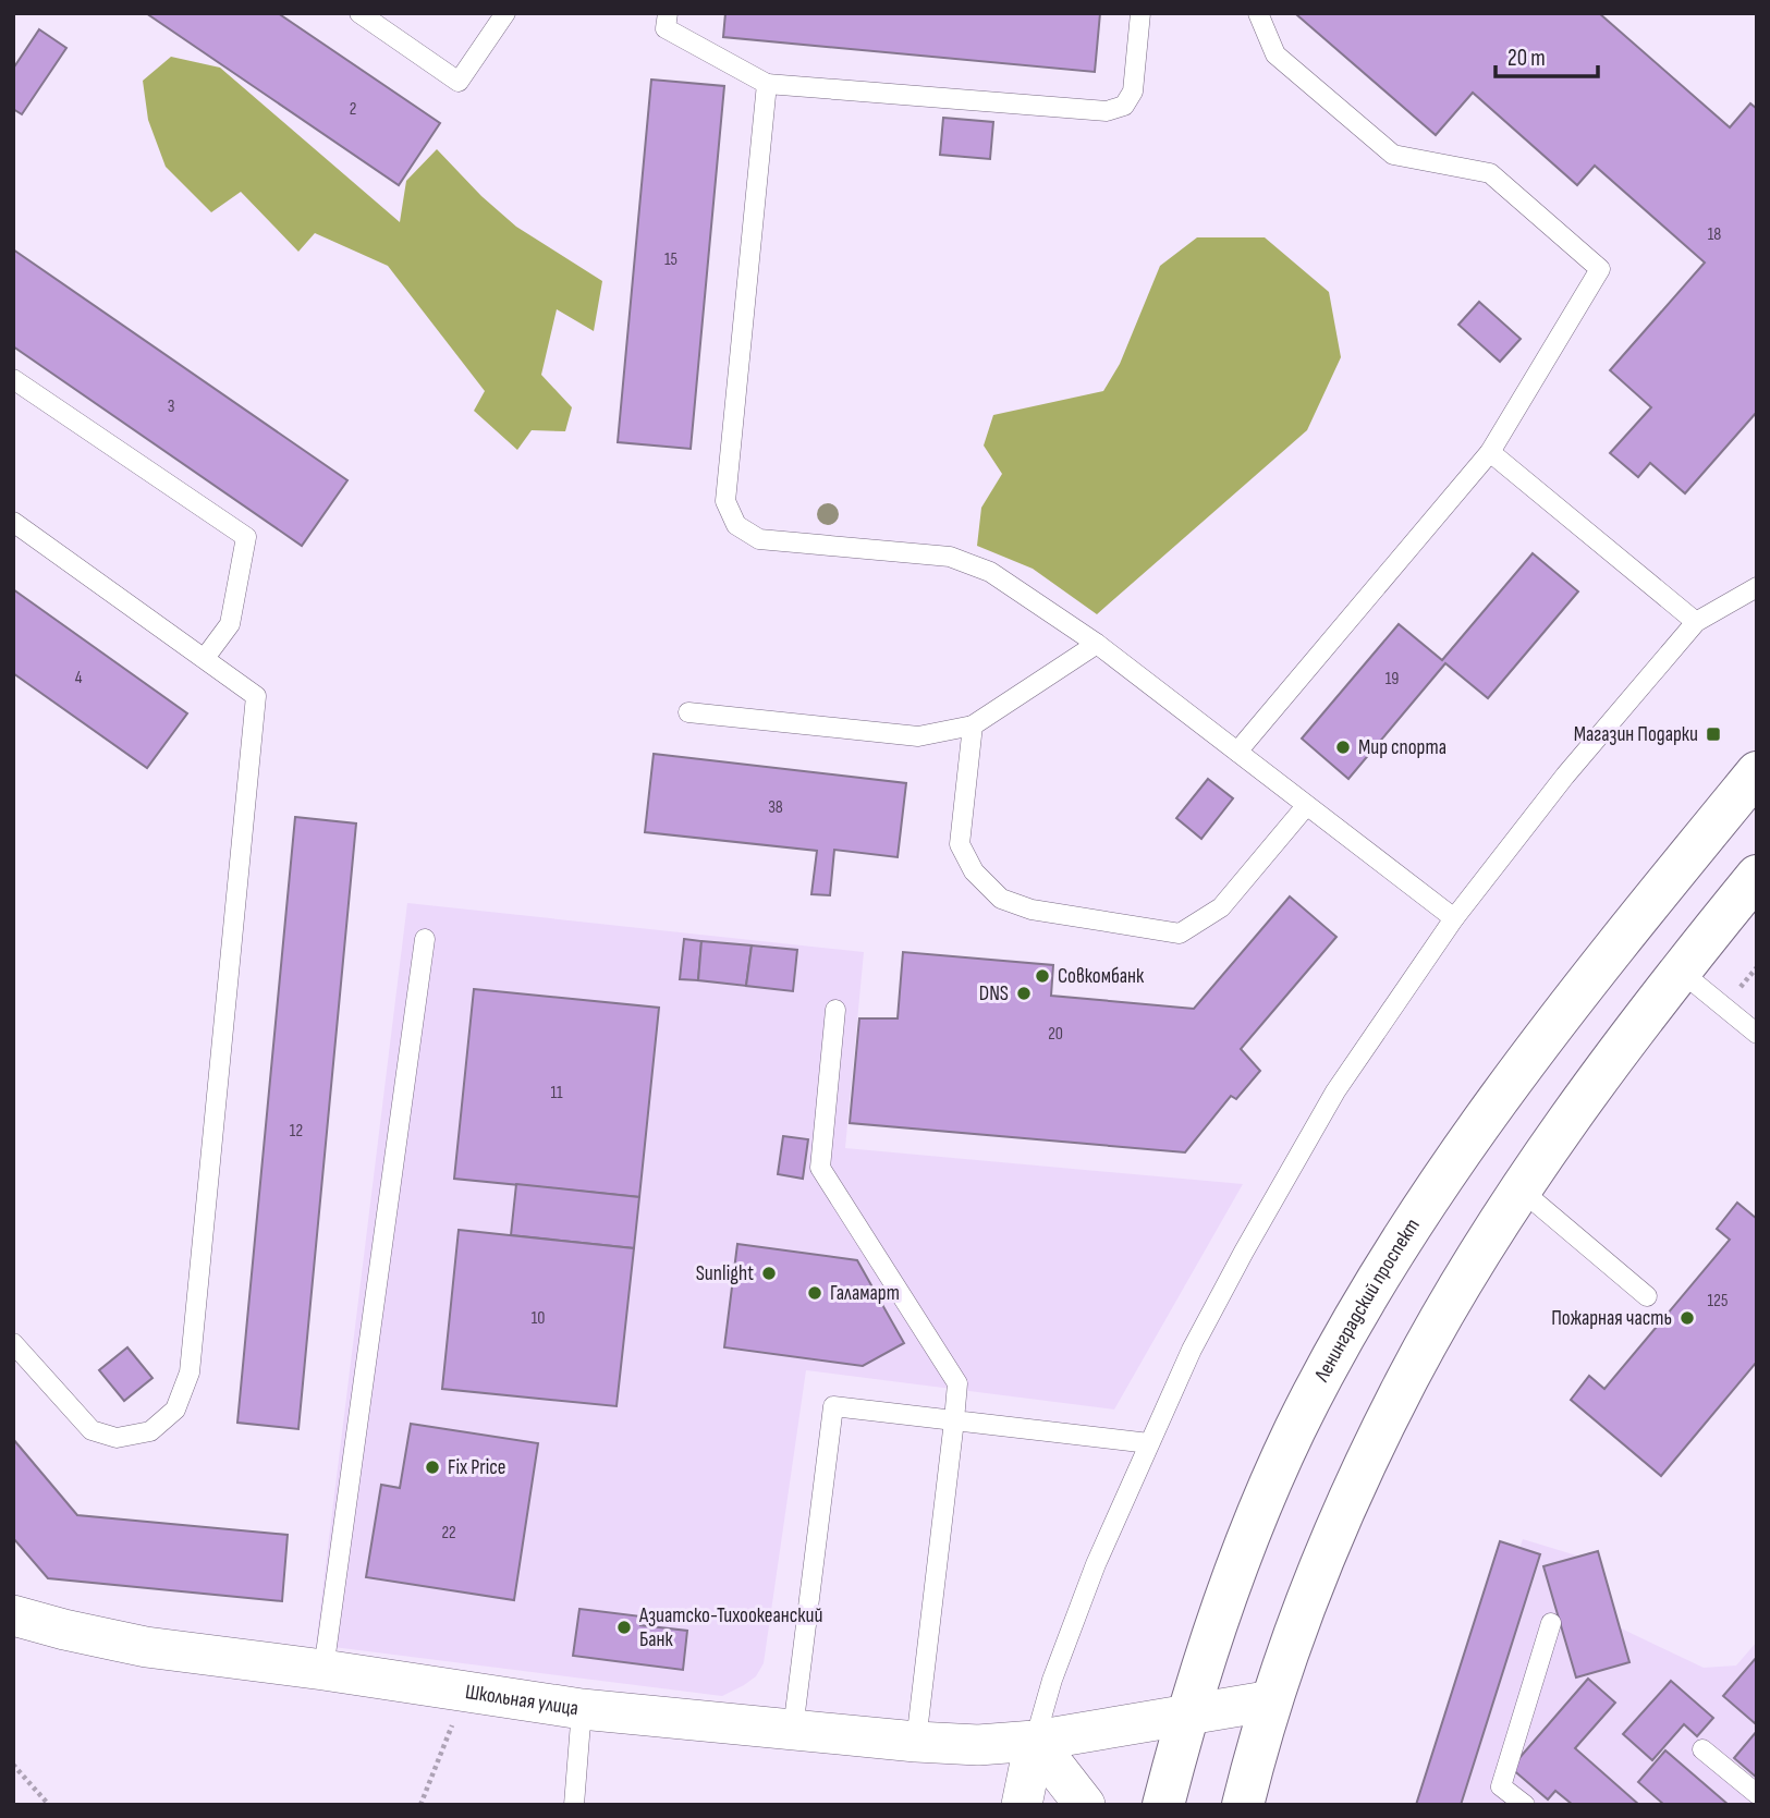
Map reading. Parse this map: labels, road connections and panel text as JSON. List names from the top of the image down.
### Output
{
  "streets": {
    "main road": ["Ленинградский проспект"],
    "street": ["Школьная улица"]
  },
  "crossings": [
    ["Ленинградский проспект", "Школьная улица"]
  ],
  "places": {
    "transit": ["Магазин Подарки"],
    "other": [
      "Мир спорта",
      "Совкомбанк",
      "DNS",
      "Sunlight",
      "Галамарт",
      "Пожарная часть",
      "Fix Price",
      "Азиатско-Тихоокеанский Банк"
    ]
  },
  "house_numbers": [
    "2",
    "18",
    "15",
    "3",
    "4",
    "19",
    "38",
    "20",
    "11",
    "12",
    "125",
    "10",
    "22"
  ],
  "scale_bar": "20 m"
}
